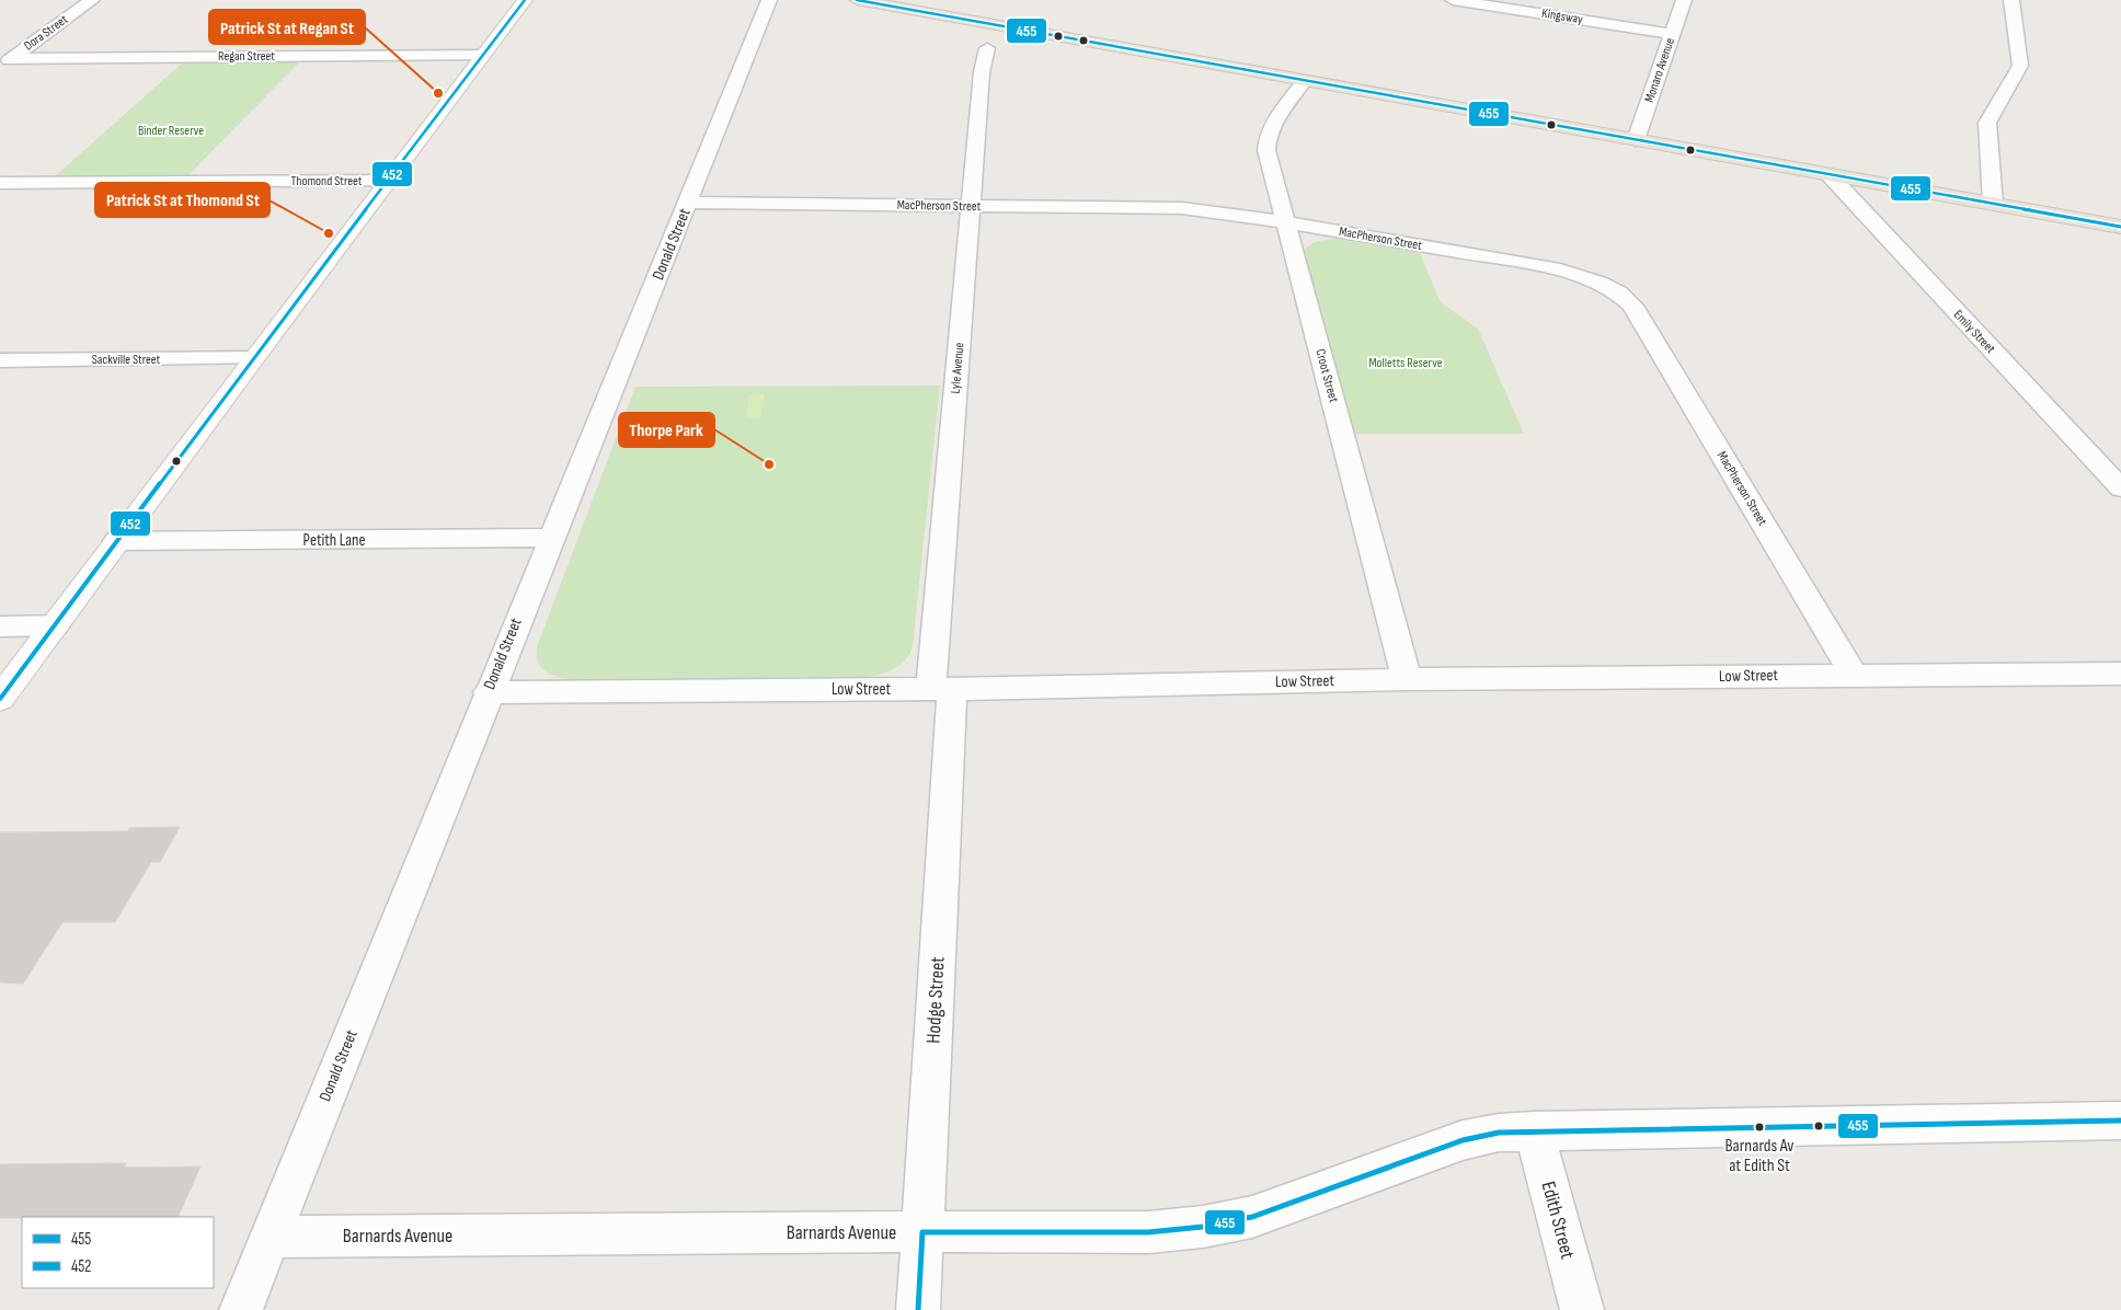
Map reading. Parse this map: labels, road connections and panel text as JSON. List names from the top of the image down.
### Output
{
  "streets": {
    "street": [
      "Kingsway",
      "Dora Street",
      "Regan Street",
      "Monaro Avenue",
      "Thomond Street",
      "MacPherson Street",
      "Donald Street",
      "Emily Street",
      "Sackville Street",
      "Lyle Avenue",
      "Croot Street",
      "Petith Lane",
      "Low Street",
      "Hodge Street",
      "Edith Street",
      "Barnards Avenue"
    ]
  },
  "crossings": [
    ["Kingsway", "Monaro Avenue"],
    ["Dora Street", "Regan Street"],
    ["MacPherson Street", "Donald Street"],
    ["MacPherson Street", "Lyle Avenue"],
    ["MacPherson Street", "Croot Street"],
    ["MacPherson Street", "Low Street"],
    ["Donald Street", "Petith Lane"],
    ["Donald Street", "Low Street"],
    ["Donald Street", "Barnards Avenue"],
    ["Lyle Avenue", "Low Street"],
    ["Lyle Avenue", "Hodge Street"],
    ["Croot Street", "Low Street"],
    ["Low Street", "Hodge Street"],
    ["Hodge Street", "Barnards Avenue"],
    ["Edith Street", "Barnards Avenue"]
  ],
  "parks": ["Binder Reserve", "Molletts Reserve"],
  "places": [
    "Patrick St at Regan St",
    "Patrick St at Thomond St",
    "Thorpe Park",
    "Barnards Av at Edith St"
  ],
  "lines": ["transit line 455", "transit line 452"],
  "legend": ["455", "452"]
}
